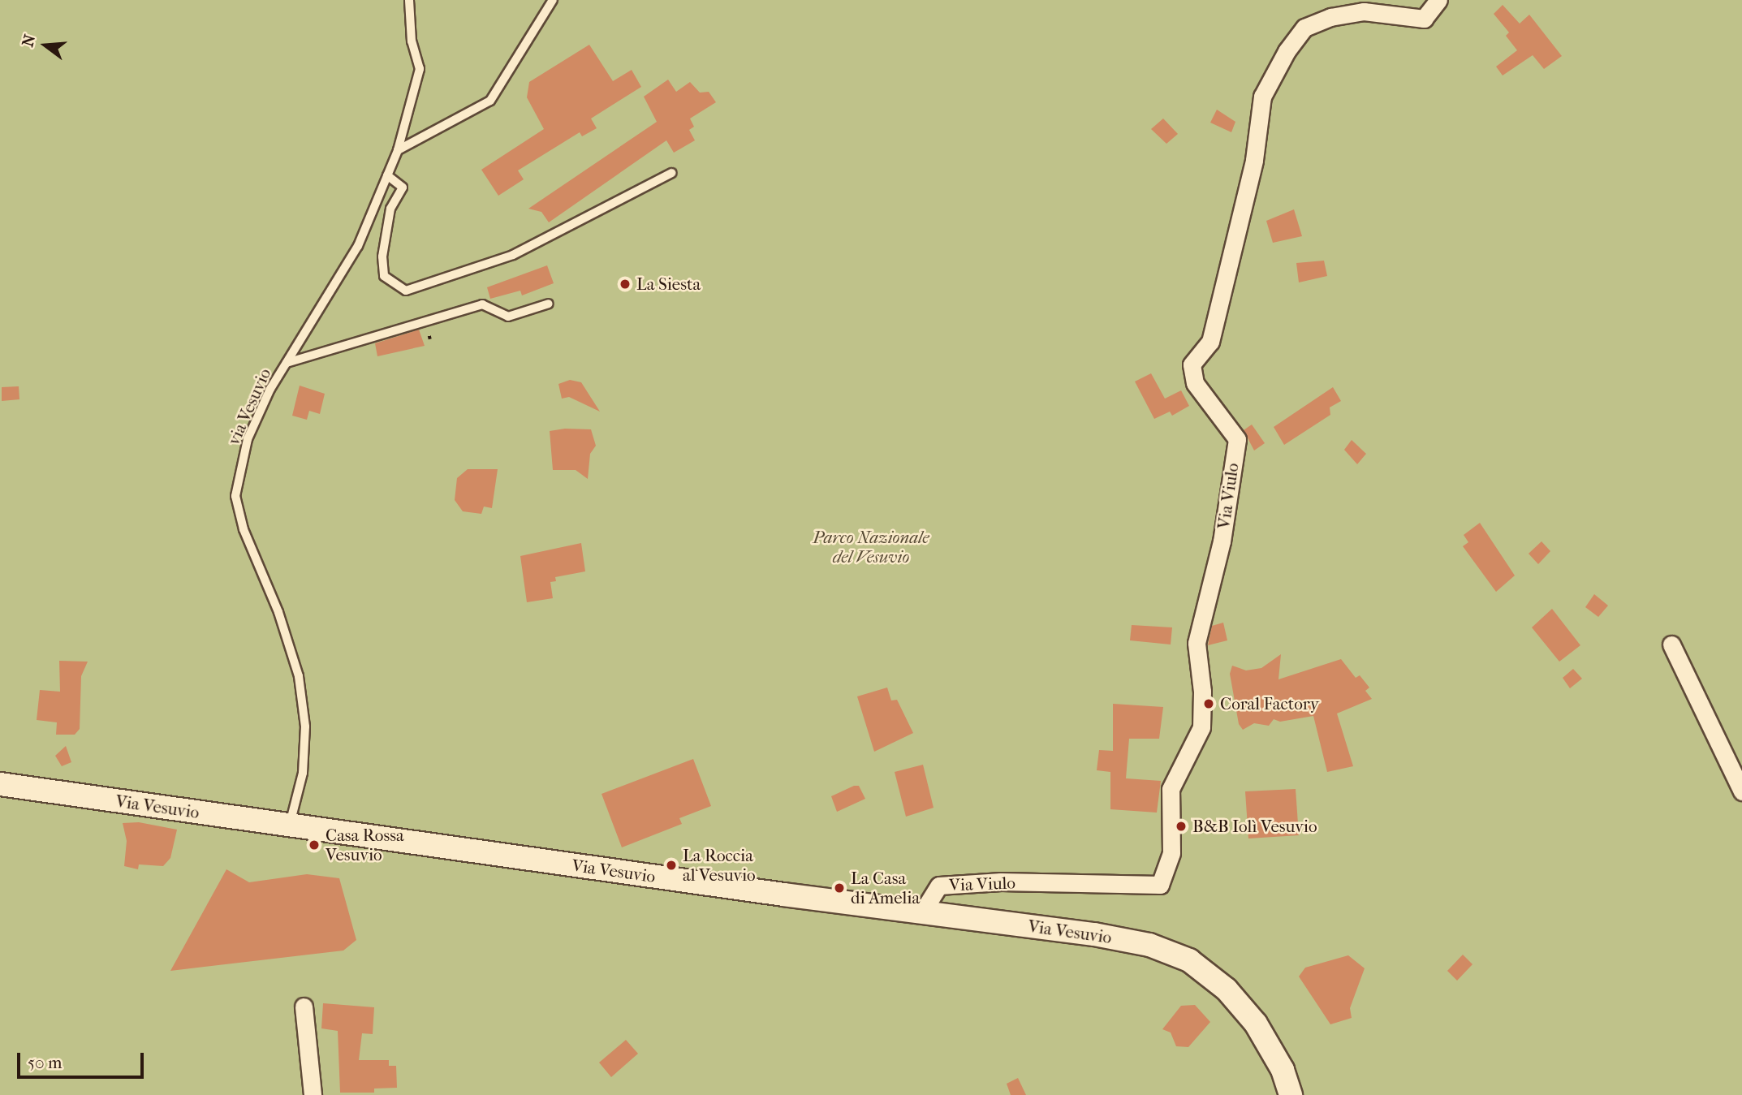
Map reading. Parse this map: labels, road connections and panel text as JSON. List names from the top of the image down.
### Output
{
  "streets": {
    "street": ["Via Viulo", "Via Vesuvio"],
    "lane": ["via Vesuvio"]
  },
  "crossings": [
    ["via Vesuvio", "Via Vesuvio"],
    ["Via Viulo", "Via Vesuvio"]
  ],
  "parks": ["Parco Nazionale del Vesuvio"],
  "places": [
    "La Siesta",
    "Coral Factory",
    "B&B Iolì Vesuvio",
    "Casa Rossa Vesuvio",
    "La Roccia al Vesuvio",
    "La Casa di Amelia"
  ],
  "scale_bar": "50 m",
  "north": "left"
}
